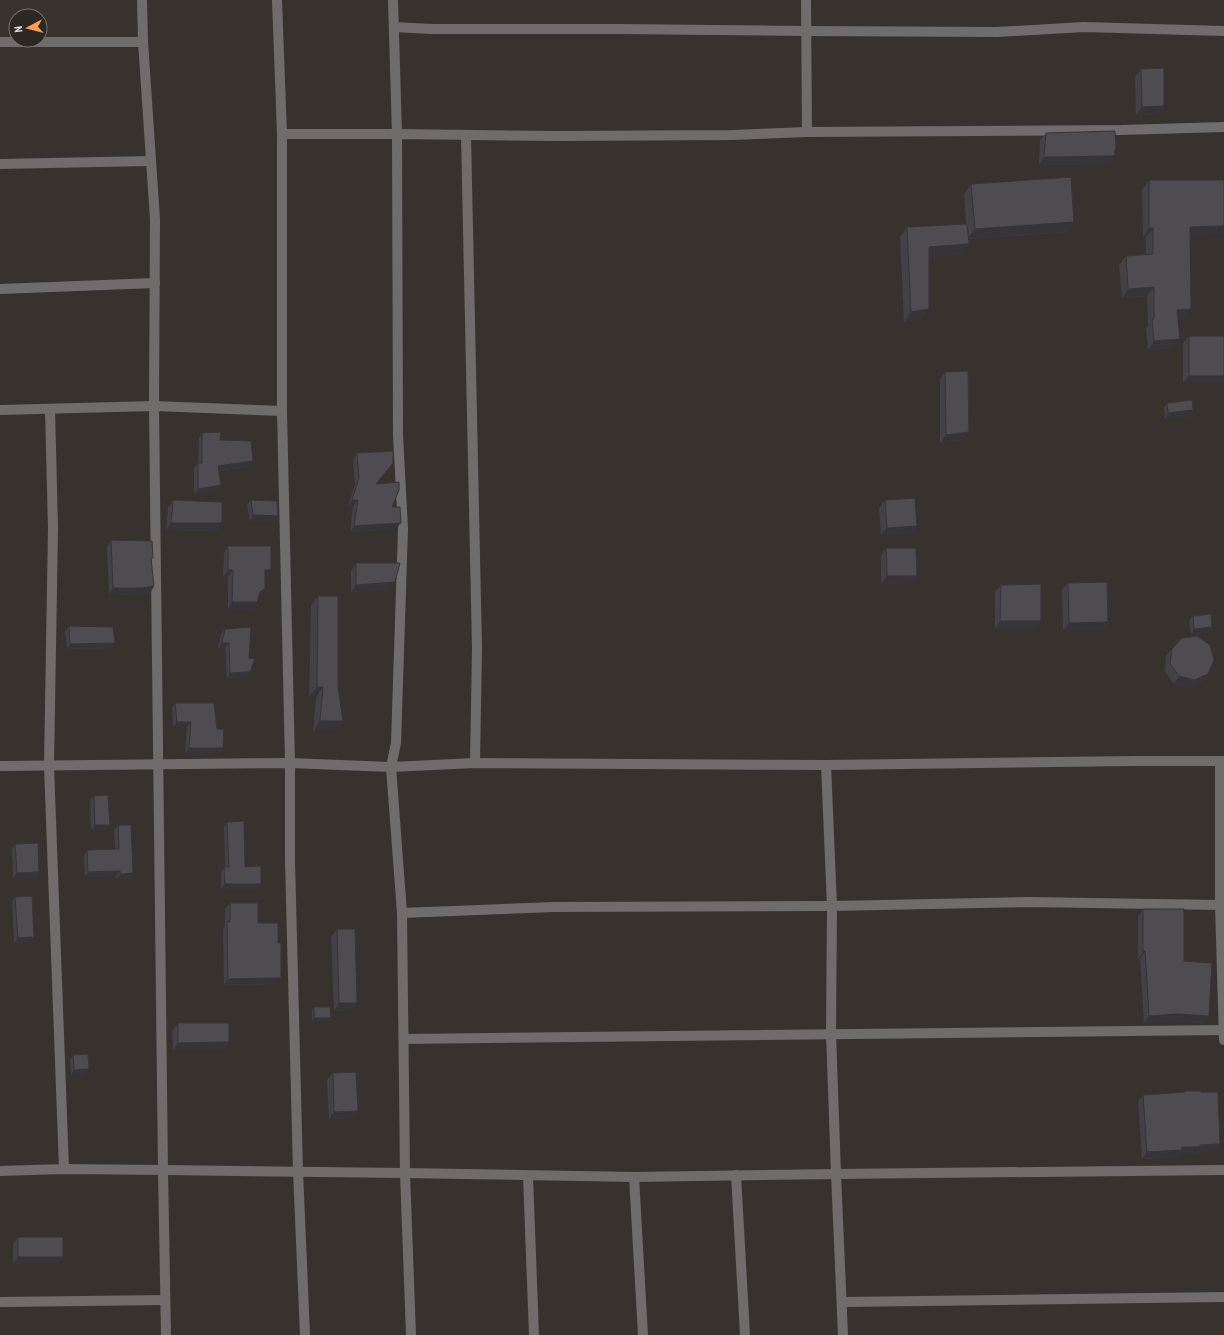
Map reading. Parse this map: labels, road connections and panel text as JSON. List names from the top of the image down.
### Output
{
  "north": "left"
}
